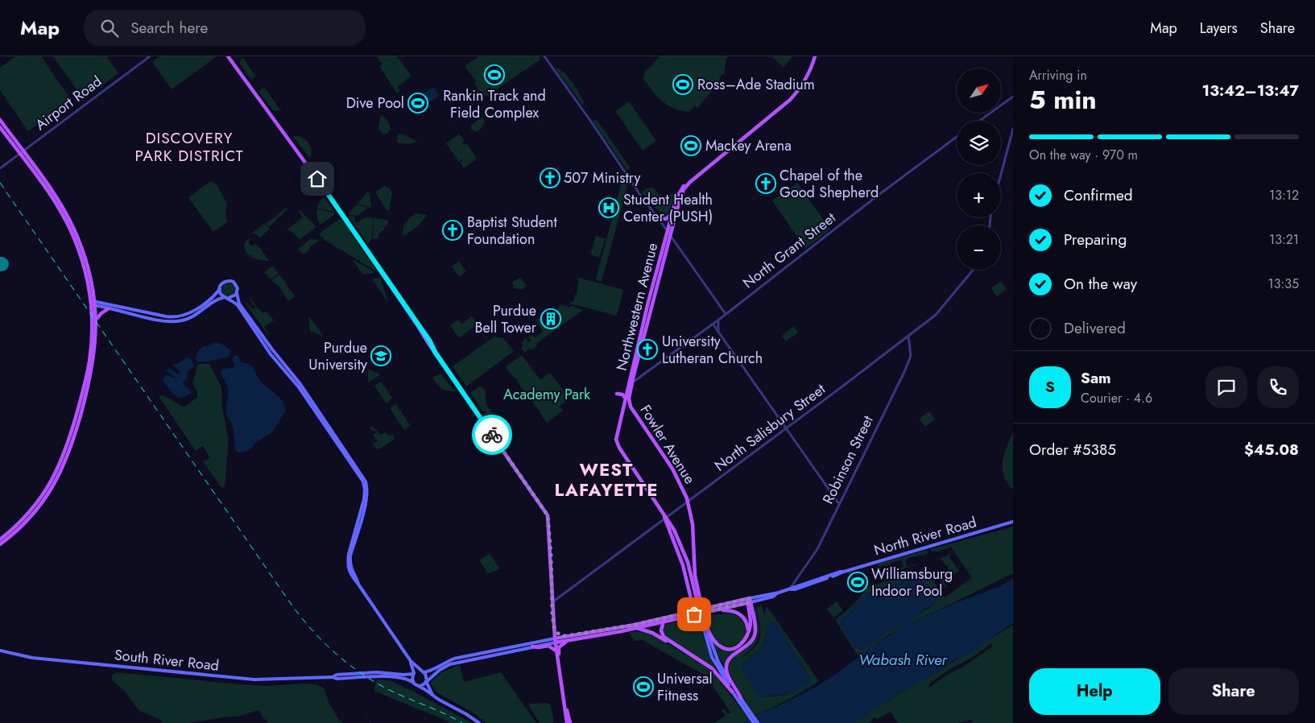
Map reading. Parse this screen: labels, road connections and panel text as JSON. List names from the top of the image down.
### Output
{
  "streets": {
    "main road": [
      "Northwestern Avenue",
      "Fowler Avenue",
      "North River Road",
      "South River Road"
    ],
    "street": [
      "Airport Road",
      "North Grant Street",
      "North Salisbury Street",
      "Robinson Street"
    ]
  },
  "crossings": [
    ["North Grant Street", "Northwestern Avenue"],
    ["North Grant Street", "Fowler Avenue"],
    ["Northwestern Avenue", "North Salisbury Street"],
    ["Northwestern Avenue", "Fowler Avenue"],
    ["North Salisbury Street", "Fowler Avenue"],
    ["North Salisbury Street", "Robinson Street"],
    ["Robinson Street", "North River Road"]
  ],
  "districts": ["DISCOVERY PARK DISTRICT", "WEST LAFAYETTE"],
  "water": ["Wabash River"],
  "parks": ["Academy Park"],
  "places": {
    "sports": [
      "Rankin Track and Field Complex",
      "Ross–Ade Stadium",
      "Dive Pool",
      "Mackey Arena",
      "Williamsburg Indoor Pool",
      "Universal Fitness"
    ],
    "church": [
      "507 Ministry",
      "Chapel of the Good Shepherd",
      "Baptist Student Foundation",
      "University Lutheran Church"
    ],
    "hospital": ["Student Health Center (PUSH)"],
    "building": ["Purdue Bell Tower"],
    "school or university": ["Purdue University"]
  },
  "north": "top right",
  "page": {
    "header": "Map",
    "search": "Search here",
    "nav": ["Map", "Layers", "Share"],
    "heading": ["5 min", "Arriving in", "13:42–13:47"],
    "panel": [
      "Sam",
      "Courier · 4.6",
      "Order #5385",
      "$45.08"
    ],
    "map_buttons": ["+", "−"],
    "bar": "On the way · 970 m",
    "list": [
      ["Confirmed", "13:12"],
      ["Preparing", "13:21"],
      ["On the way", "13:35"],
      "Delivered"
    ],
    "round": "S",
    "buttons": ["Help", "Share"]
  }
}
